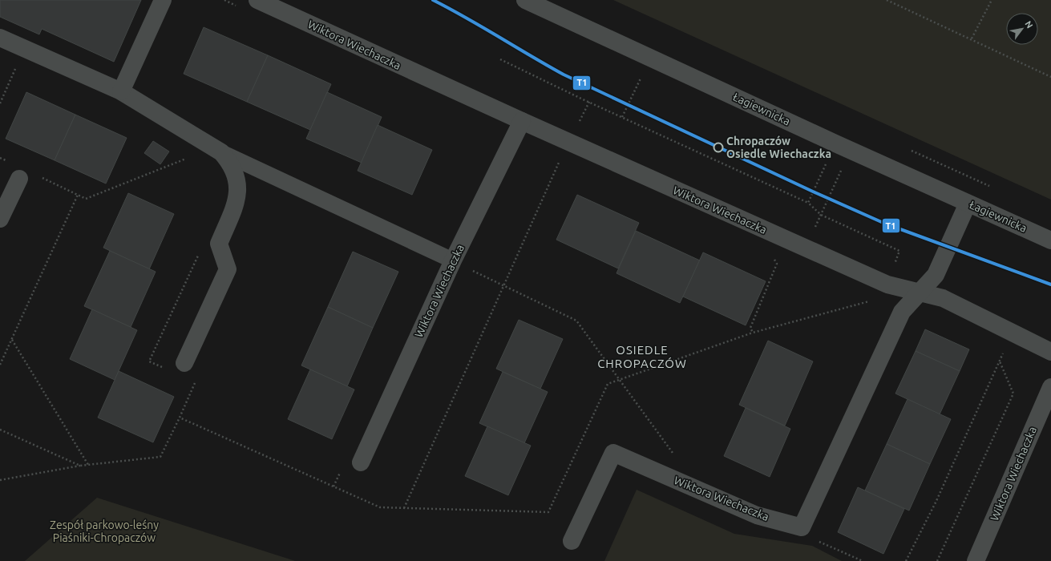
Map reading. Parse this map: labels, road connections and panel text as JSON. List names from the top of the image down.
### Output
{
  "streets": {
    "street": ["Wiktora Wiechaczka", "Łagiewnicka"]
  },
  "crossings": [
    ["Wiktora Wiechaczka", "Łagiewnicka"]
  ],
  "districts": ["OSIEDLE CHROPACZÓW"],
  "parks": ["Zespół parkowo-leśny Piaśniki-Chropaczów"],
  "places": ["Chropaczów Osiedle Wiechaczka"],
  "lines": ["transit line T1"],
  "north": "top right"
}
